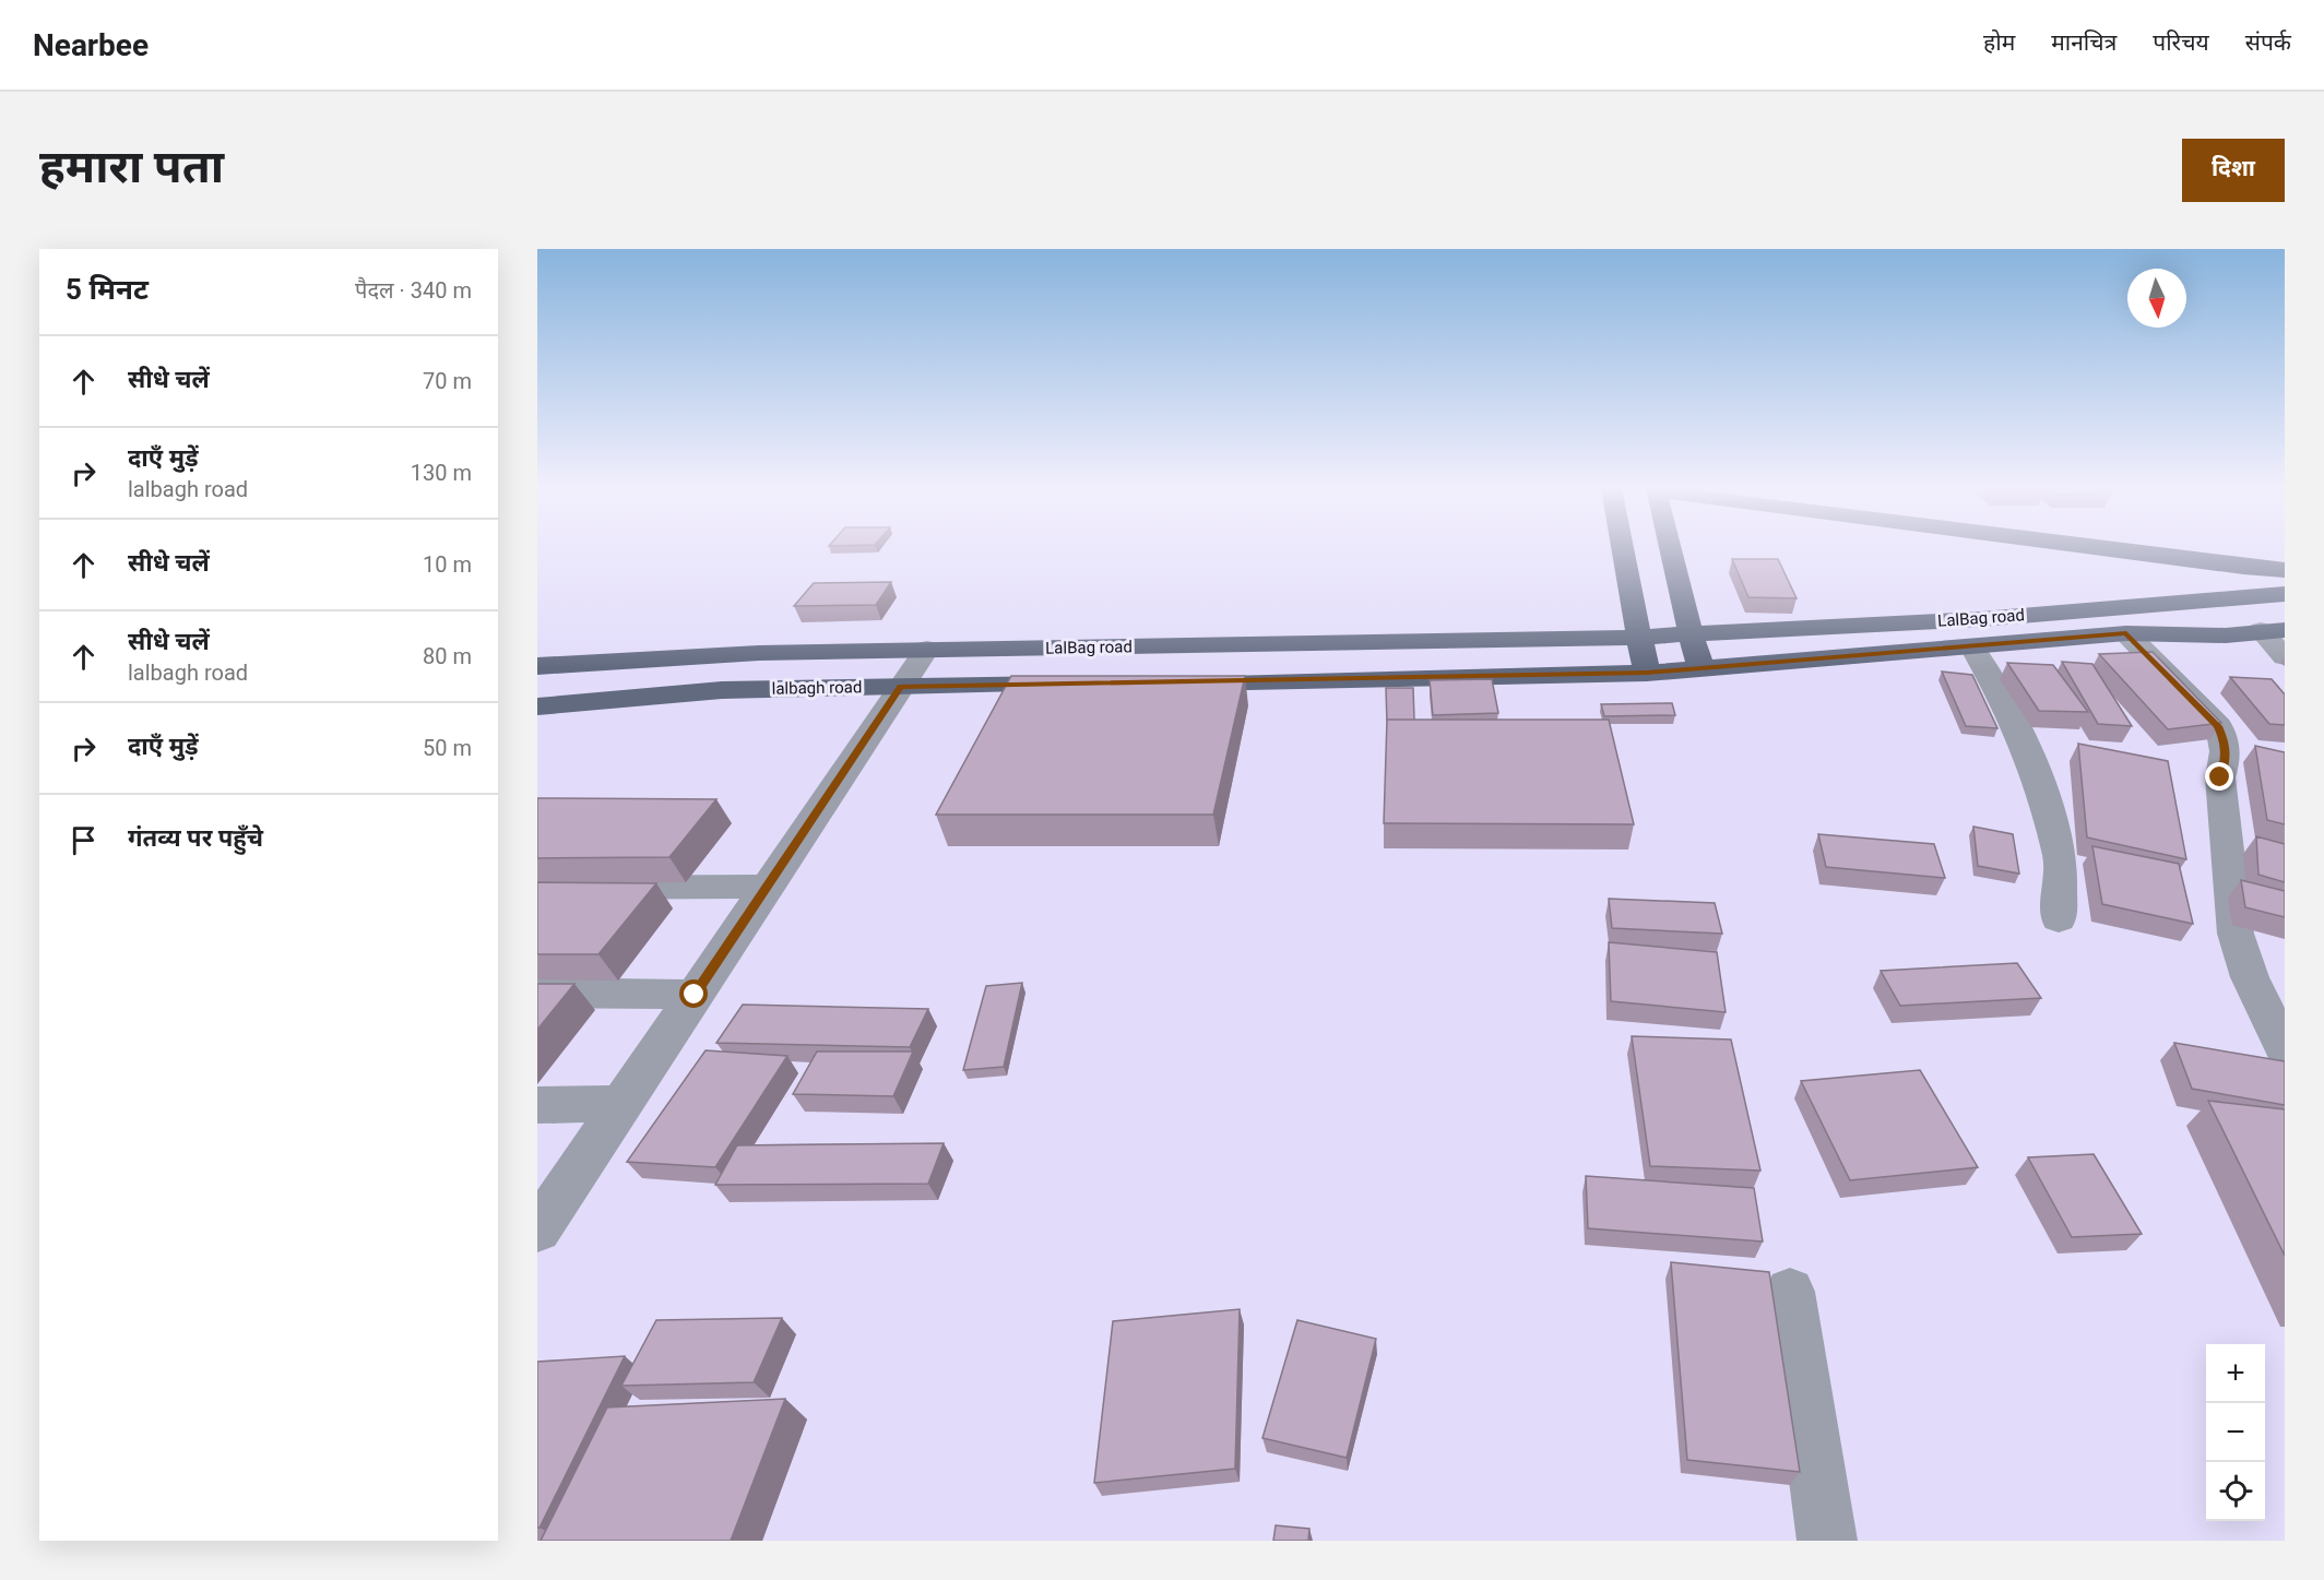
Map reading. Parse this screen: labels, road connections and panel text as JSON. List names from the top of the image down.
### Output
{
  "streets": {
    "main road": ["LalBag road", "lalbagh road"]
  },
  "north": "bottom",
  "page": {
    "header": "Nearbee",
    "nav": [
      "होम",
      "मानचित्र",
      "परिचय",
      "संपर्क"
    ],
    "buttons": "दिशा",
    "title": "हमारा पता",
    "heading": ["5 मिनट", "पैदल · 340 m"],
    "list": [
      ["सीधे चलें", "70 m"],
      ["दाएँ मुड़ें", "lalbagh road", "130 m"],
      ["सीधे चलें", "10 m"],
      ["सीधे चलें", "lalbagh road", "80 m"],
      ["दाएँ मुड़ें", "50 m"],
      "गंतव्य पर पहुँचे"
    ],
    "map_buttons": ["+", "−"]
  }
}
